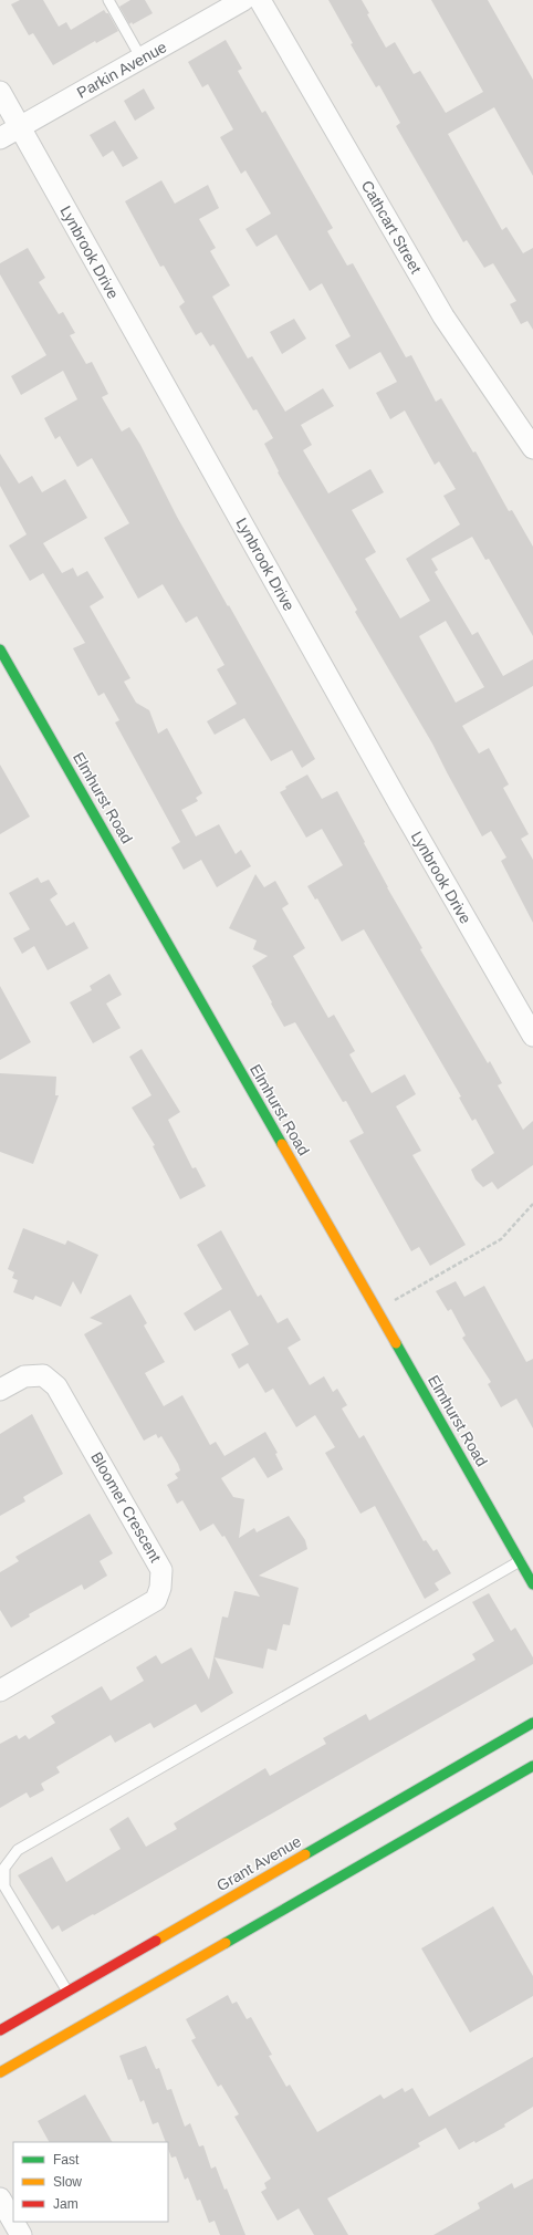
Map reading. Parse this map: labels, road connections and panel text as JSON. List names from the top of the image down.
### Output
{
  "streets": {
    "main road": ["Elmhurst Road", "Grant Avenue"],
    "street": [
      "Parkin Avenue",
      "Cathcart Street",
      "Lynbrook Drive",
      "Bloomer Crescent"
    ]
  },
  "crossings": [
    ["Parkin Avenue", "Lynbrook Drive"]
  ],
  "legend": ["Fast", "Slow", "Jam"]
}
